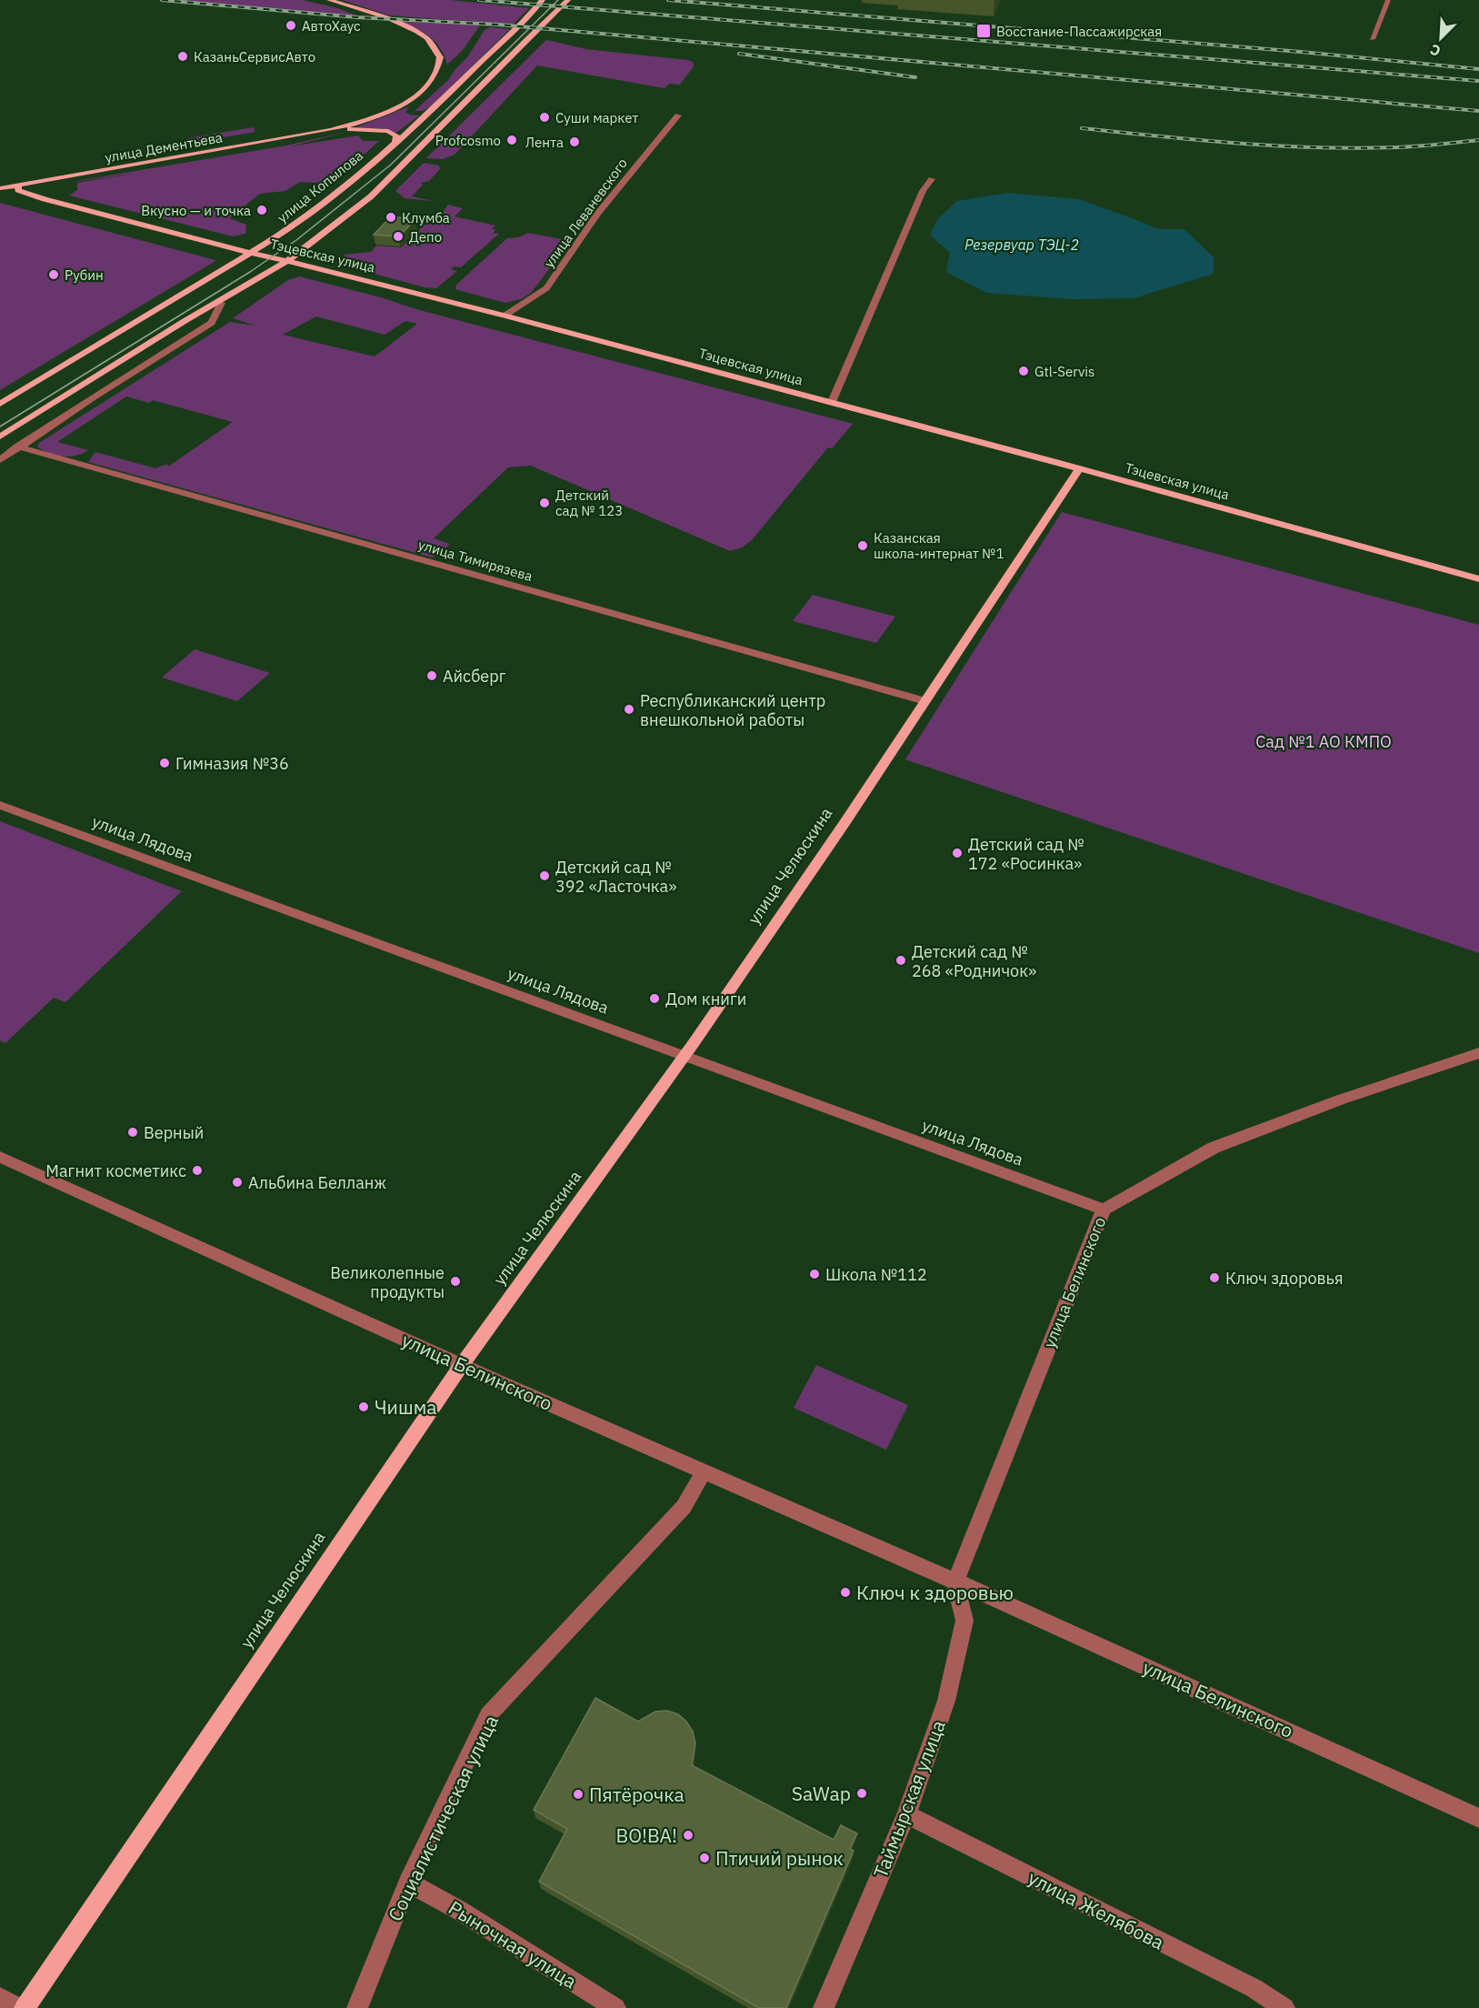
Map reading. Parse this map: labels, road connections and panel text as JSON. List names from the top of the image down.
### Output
{
  "streets": {
    "main road": [
      "улица Дементьева",
      "улица Копылова",
      "Тэцевская улица",
      "улица Челюскина"
    ],
    "street": [
      "улица Леваневского",
      "улица Тимирязева",
      "улица Лядова",
      "улица Белинского",
      "Таймырская улица",
      "Социалистическая улица",
      "улица Желябова",
      "Рыночная улица"
    ]
  },
  "crossings": [
    ["улица Дементьева", "Тэцевская улица"],
    ["улица Копылова", "Тэцевская улица"],
    ["улица Леваневского", "Тэцевская улица"],
    ["Тэцевская улица", "улица Челюскина"],
    ["улица Тимирязева", "улица Челюскина"],
    ["улица Лядова", "улица Челюскина"],
    ["улица Лядова", "улица Белинского"],
    ["улица Челюскина", "улица Белинского"],
    ["улица Белинского", "Таймырская улица"],
    ["улица Белинского", "Социалистическая улица"],
    ["Таймырская улица", "улица Желябова"],
    ["Социалистическая улица", "Рыночная улица"]
  ],
  "water": ["Резервуар ТЭЦ-2"],
  "parks": ["Сад №1 АО КМПО"],
  "places": {
    "other": [
      "АвтоХаус",
      "КазаньСервисАвто",
      "Суши маркет",
      "Profcosmo",
      "Лента",
      "Вкусно — и точка",
      "Клумба",
      "Депо",
      "Рубин",
      "Gtl-Servis",
      "Детский сад № 123",
      "Казанская школа-интернат №1",
      "Айсберг",
      "Республиканский центр внешкольной работы",
      "Гимназия №36",
      "Детский сад № 172 «Росинка»",
      "Детский сад № 392 «Ласточка»",
      "Детский сад № 268 «Родничок»",
      "Дом книги",
      "Верный",
      "Магнит косметикс",
      "Альбина Белланж",
      "Школа №112",
      "Ключ здоровья",
      "Великолепные продукты",
      "Чишма",
      "Ключ к здоровью",
      "SaWap",
      "Пятёрочка",
      "ВО!ВА!",
      "Птичий рынок"
    ],
    "transit": ["Восстание-Пассажирская"]
  },
  "north": "bottom left"
}
